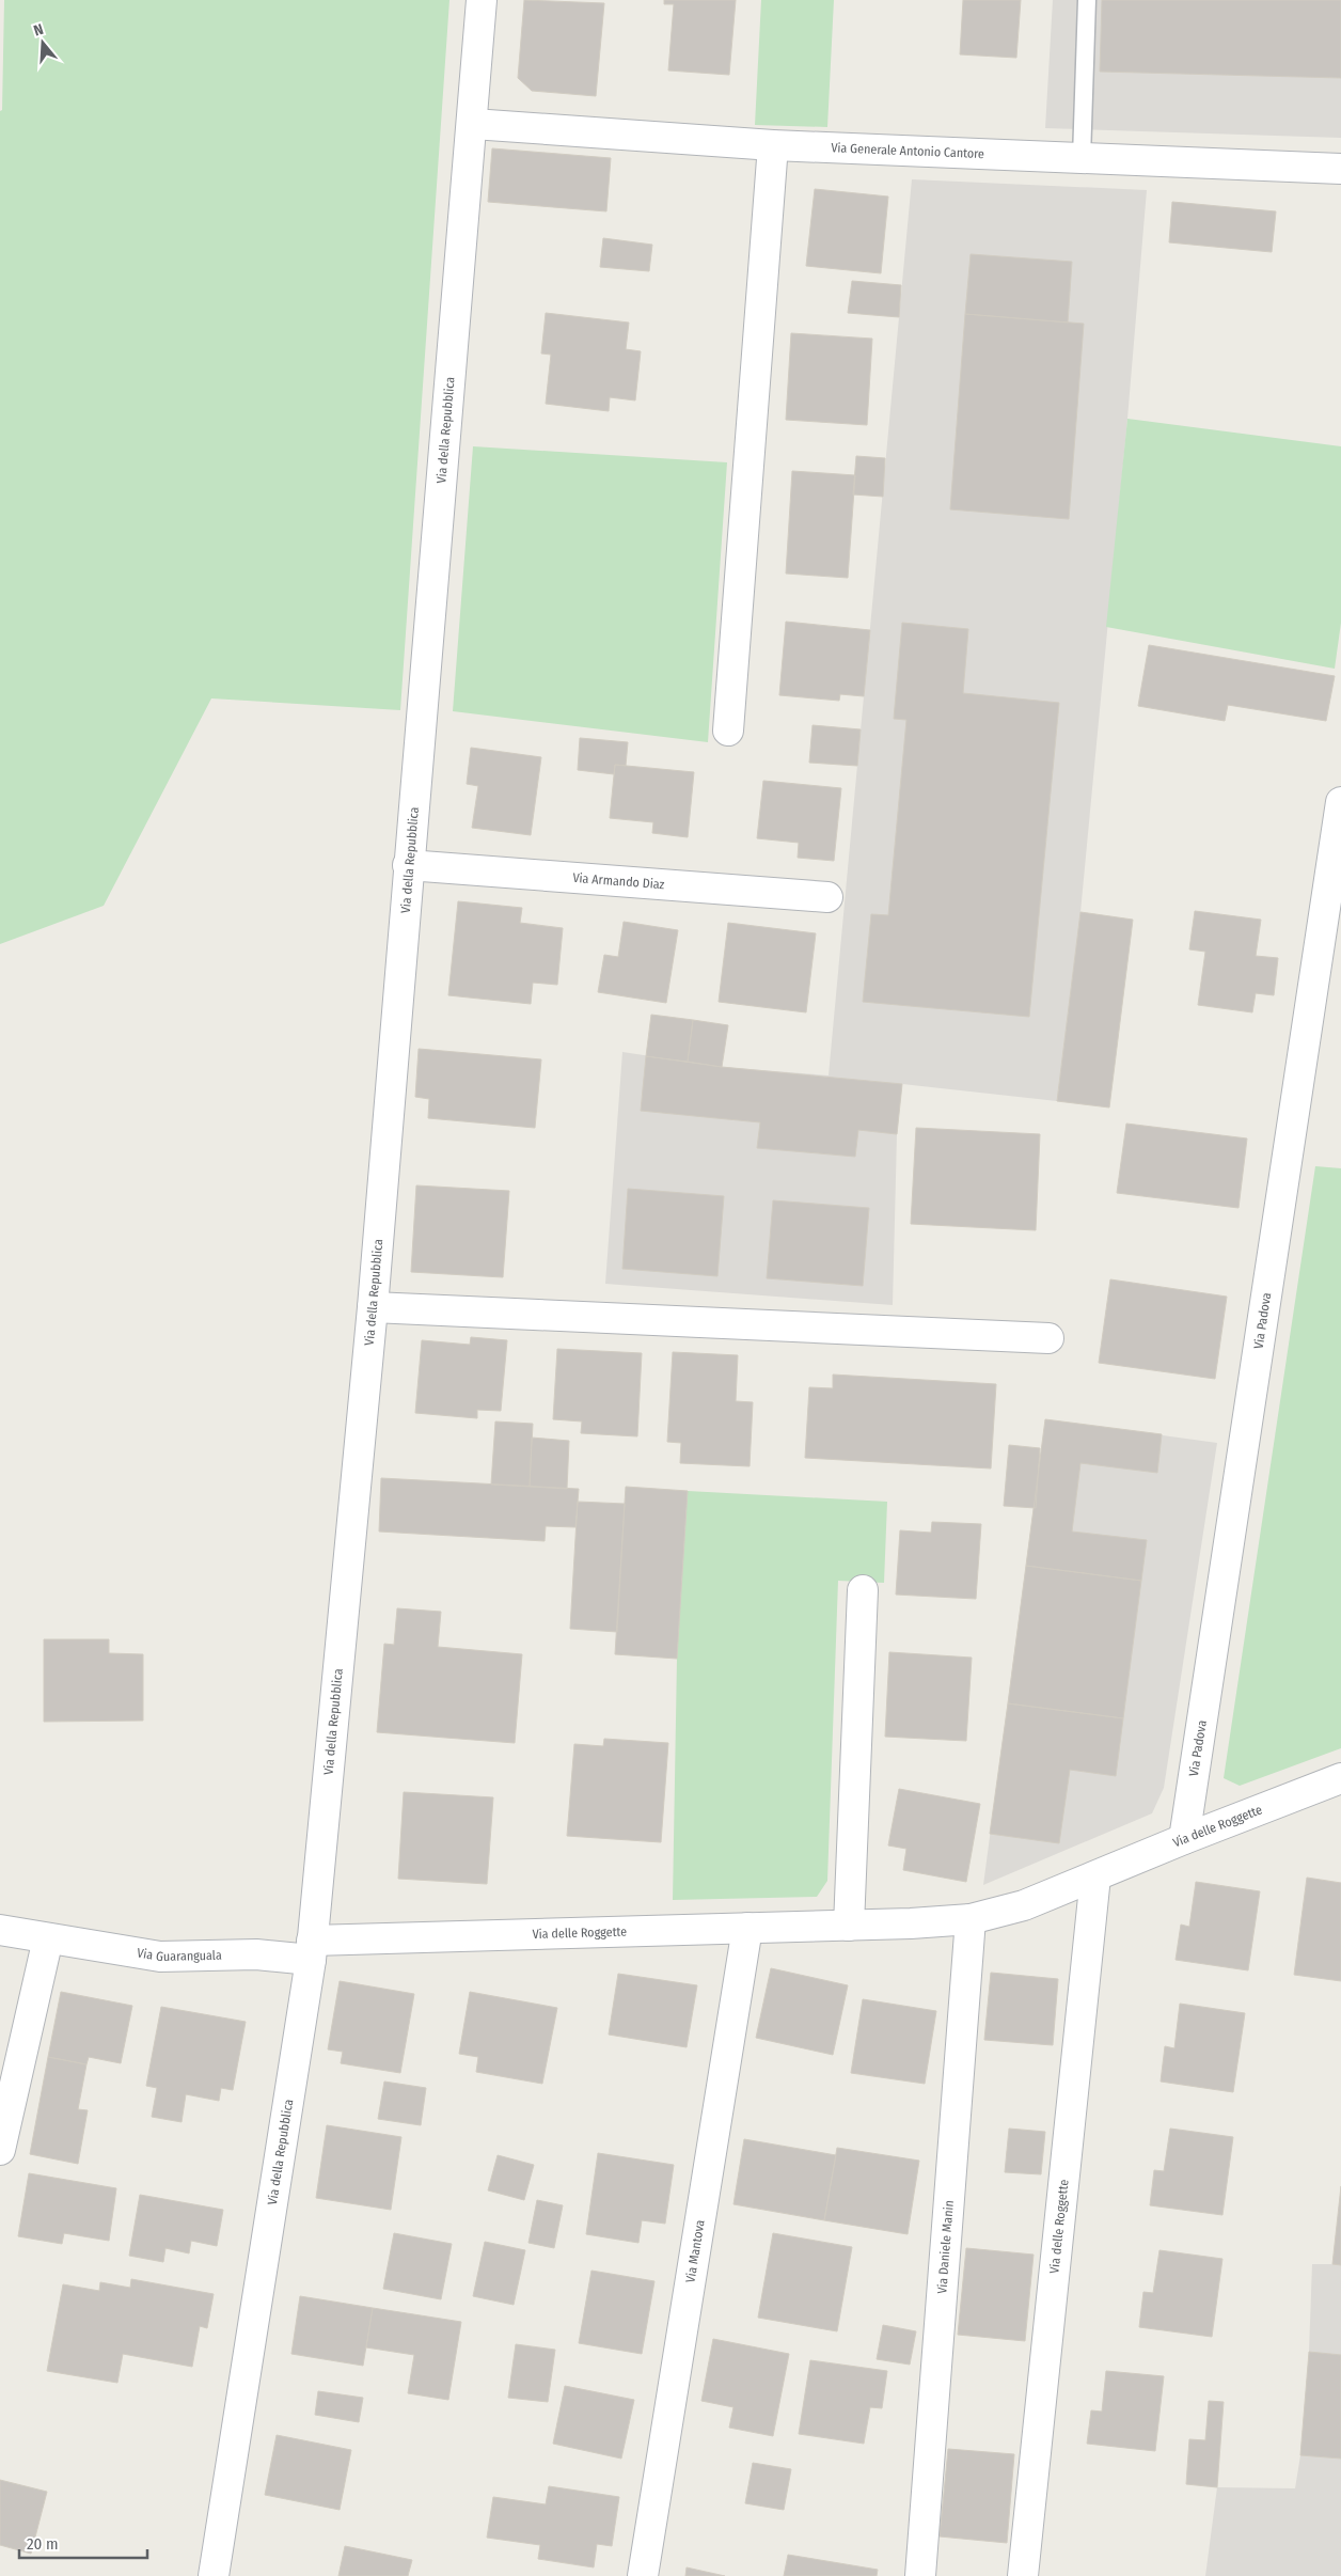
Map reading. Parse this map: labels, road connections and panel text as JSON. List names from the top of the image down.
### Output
{
  "streets": {
    "street": [
      "Via Generale Antonio Cantore",
      "Via della Repubblica",
      "Via Armando Diaz",
      "Via Padova",
      "Via delle Roggette",
      "Via Guaranguala",
      "Via Daniele Manin",
      "Via Mantova"
    ]
  },
  "crossings": [
    ["Via Generale Antonio Cantore", "Via della Repubblica"],
    ["Via della Repubblica", "Via Armando Diaz"],
    ["Via della Repubblica", "Via delle Roggette"],
    ["Via della Repubblica", "Via Guaranguala"],
    ["Via Padova", "Via delle Roggette"],
    ["Via delle Roggette", "Via Guaranguala"],
    ["Via delle Roggette", "Via Daniele Manin"],
    ["Via delle Roggette", "Via Mantova"]
  ],
  "scale_bar": "20 m",
  "north": "top"
}
